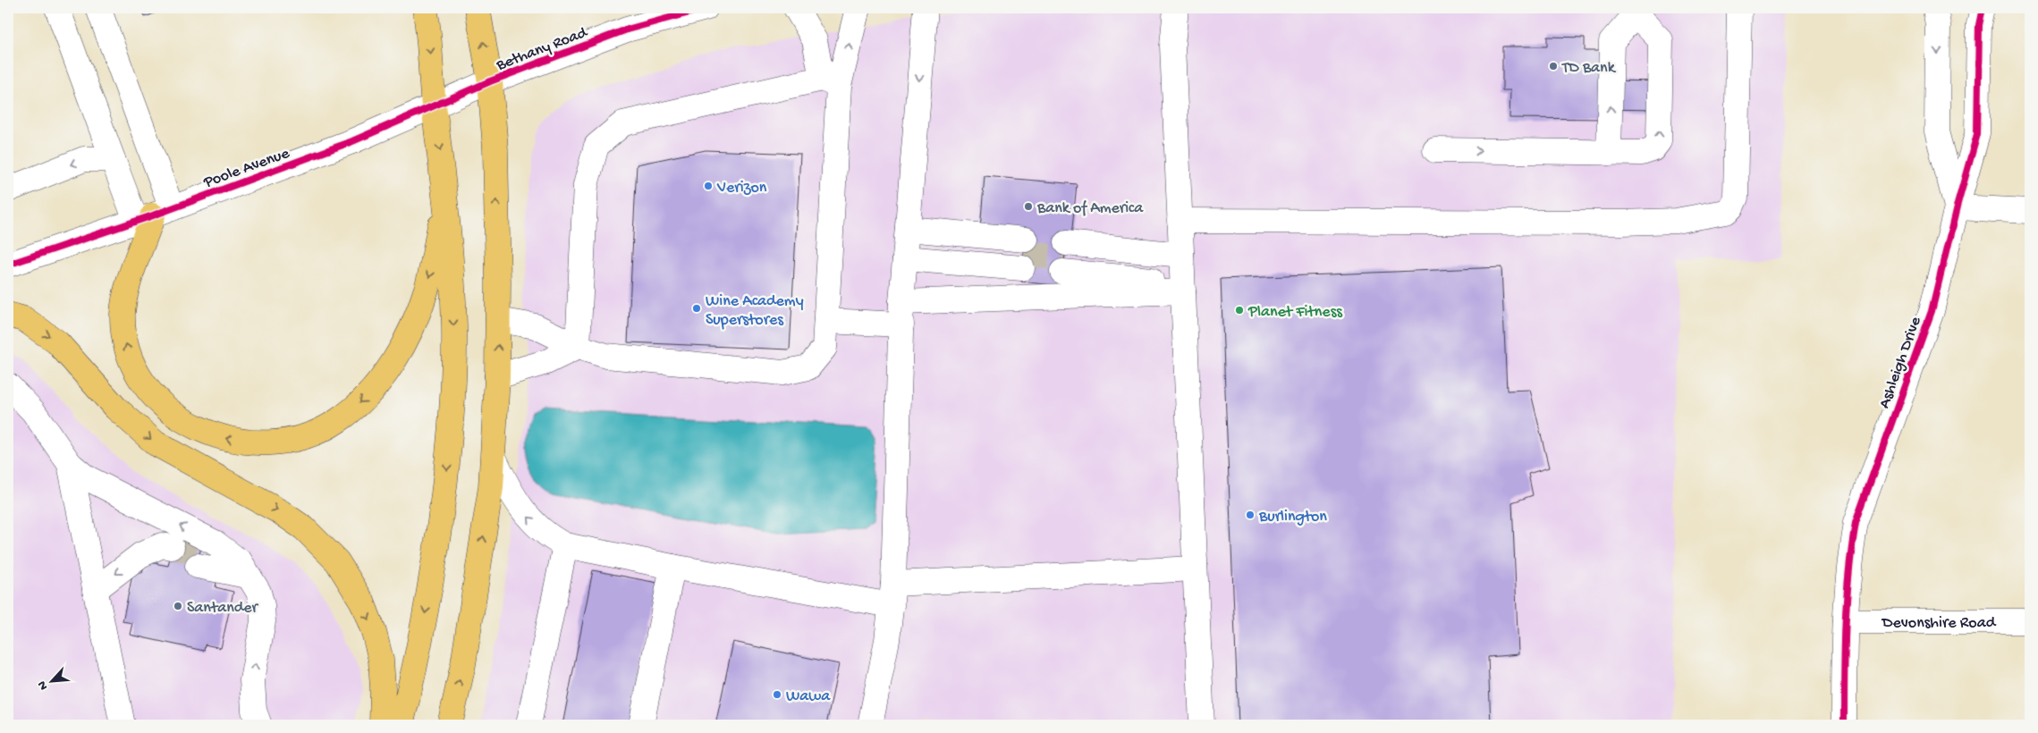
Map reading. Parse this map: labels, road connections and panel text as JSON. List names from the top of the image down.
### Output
{
  "streets": {
    "street": [
      "Bethany Road",
      "Poole Avenue",
      "Ashleigh Drive",
      "Devonshire Road"
    ]
  },
  "crossings": [
    ["Bethany Road", "Poole Avenue"],
    ["Ashleigh Drive", "Devonshire Road"]
  ],
  "places": [
    "TD Bank",
    "Verizon",
    "Bank of America",
    "Wine Academy Superstores",
    "Planet Fitness",
    "Burlington",
    "Santander",
    "Wawa"
  ],
  "north": "bottom left"
}
